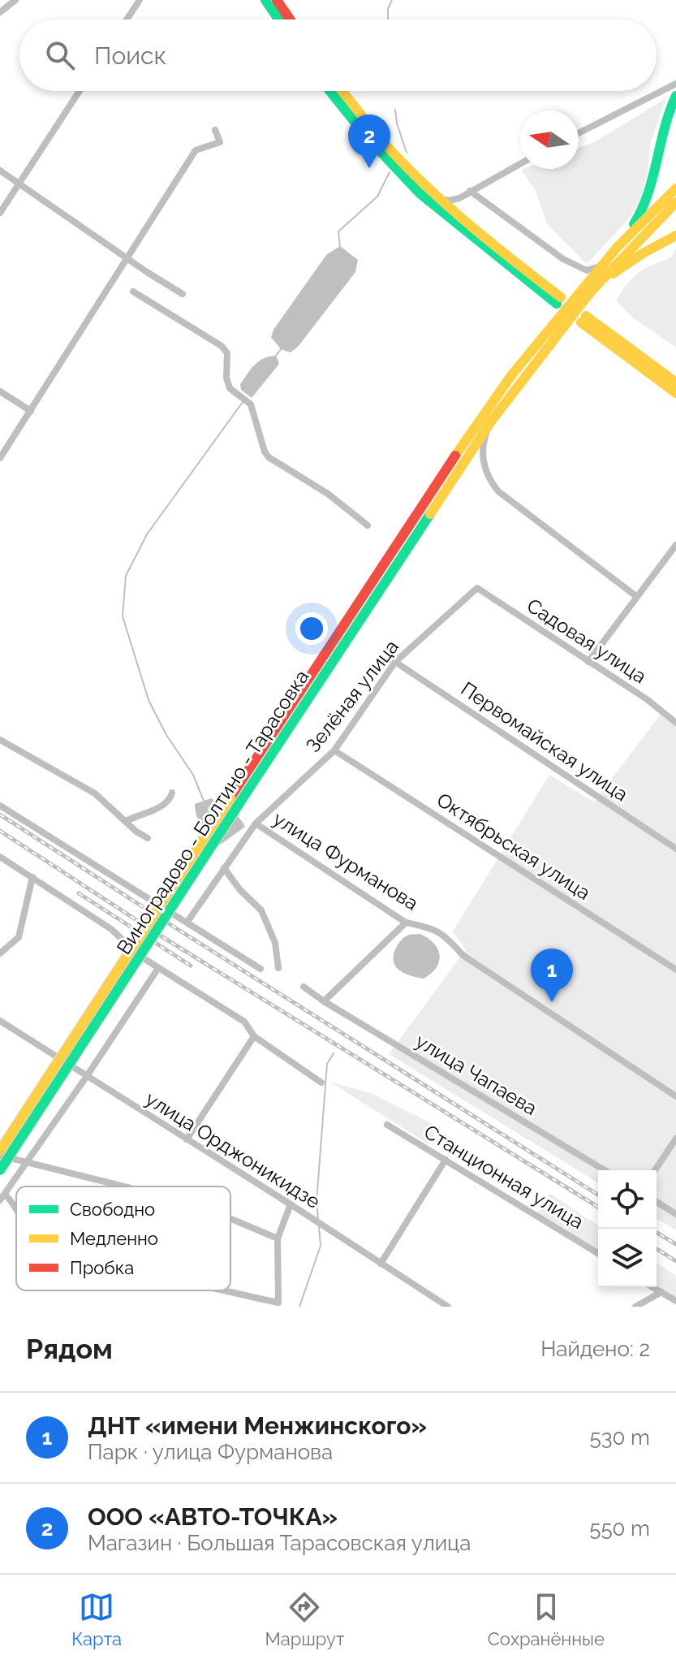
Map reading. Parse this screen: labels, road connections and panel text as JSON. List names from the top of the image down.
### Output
{
  "streets": {
    "main road": ["Виноградово - Болтино - Тарасовка"],
    "street": [
      "Садовая улица",
      "Зелёная улица",
      "Первомайская улица",
      "Октябрьская улица",
      "улица Фурманова",
      "улица Чапаева",
      "улица Орджоникидзе",
      "Станционная улица"
    ]
  },
  "crossings": [
    ["Садовая улица", "Зелёная улица"],
    ["Зелёная улица", "Первомайская улица"],
    ["Зелёная улица", "Октябрьская улица"],
    ["Зелёная улица", "улица Фурманова"]
  ],
  "legend": ["Свободно", "Медленно", "Пробка"],
  "north": "left",
  "page": {
    "search": "Поиск",
    "pins": ["2", "1"],
    "heading": ["Рядом", "Найдено: 2"],
    "list": [
      {
        "mark": "1",
        "name": "ДНТ «имени Менжинского»",
        "note": "Парк · улица Фурманова",
        "value": "530 m"
      },
      {
        "mark": "2",
        "name": "ООО «АВТО-ТОЧКА»",
        "note": "Магазин · Большая Тарасовская улица",
        "value": "550 m"
      }
    ],
    "nav": ["Карта", "Маршрут", "Сохранённые"]
  }
}
